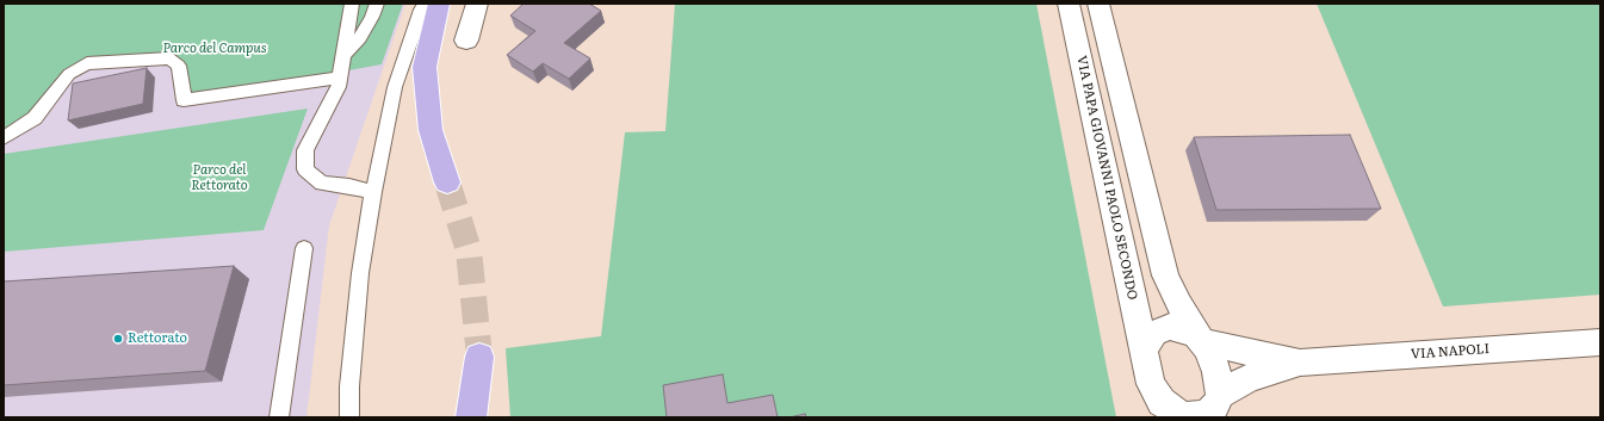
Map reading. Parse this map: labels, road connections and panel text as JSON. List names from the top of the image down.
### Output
{
  "streets": {
    "street": ["VIA PAPA GIOVANNI PAOLO SECONDO", "VIA NAPOLI"]
  },
  "crossings": [
    ["VIA PAPA GIOVANNI PAOLO SECONDO", "VIA NAPOLI"]
  ],
  "parks": ["Parco del Campus", "Parco del Rettorato"],
  "places": ["Rettorato"]
}
